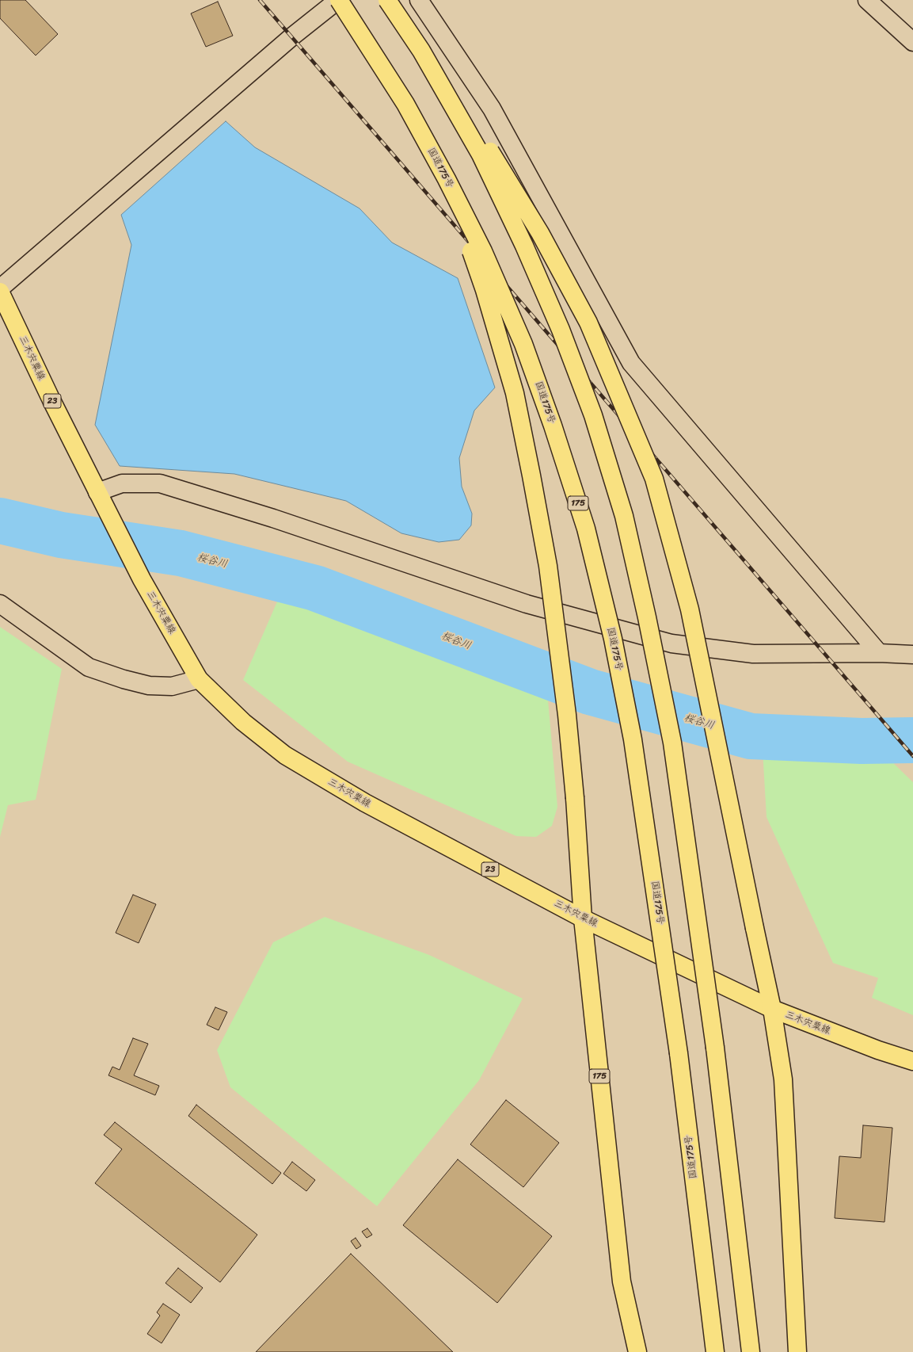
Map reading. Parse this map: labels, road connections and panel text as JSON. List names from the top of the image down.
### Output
{
  "streets": {
    "main road": [
      "国道175号",
      "三木宍粟線",
      "23",
      "175"
    ]
  },
  "crossings": [
    ["国道175号", "175"],
    ["三木宍粟線", "175"]
  ],
  "water": ["桜谷川"]
}
